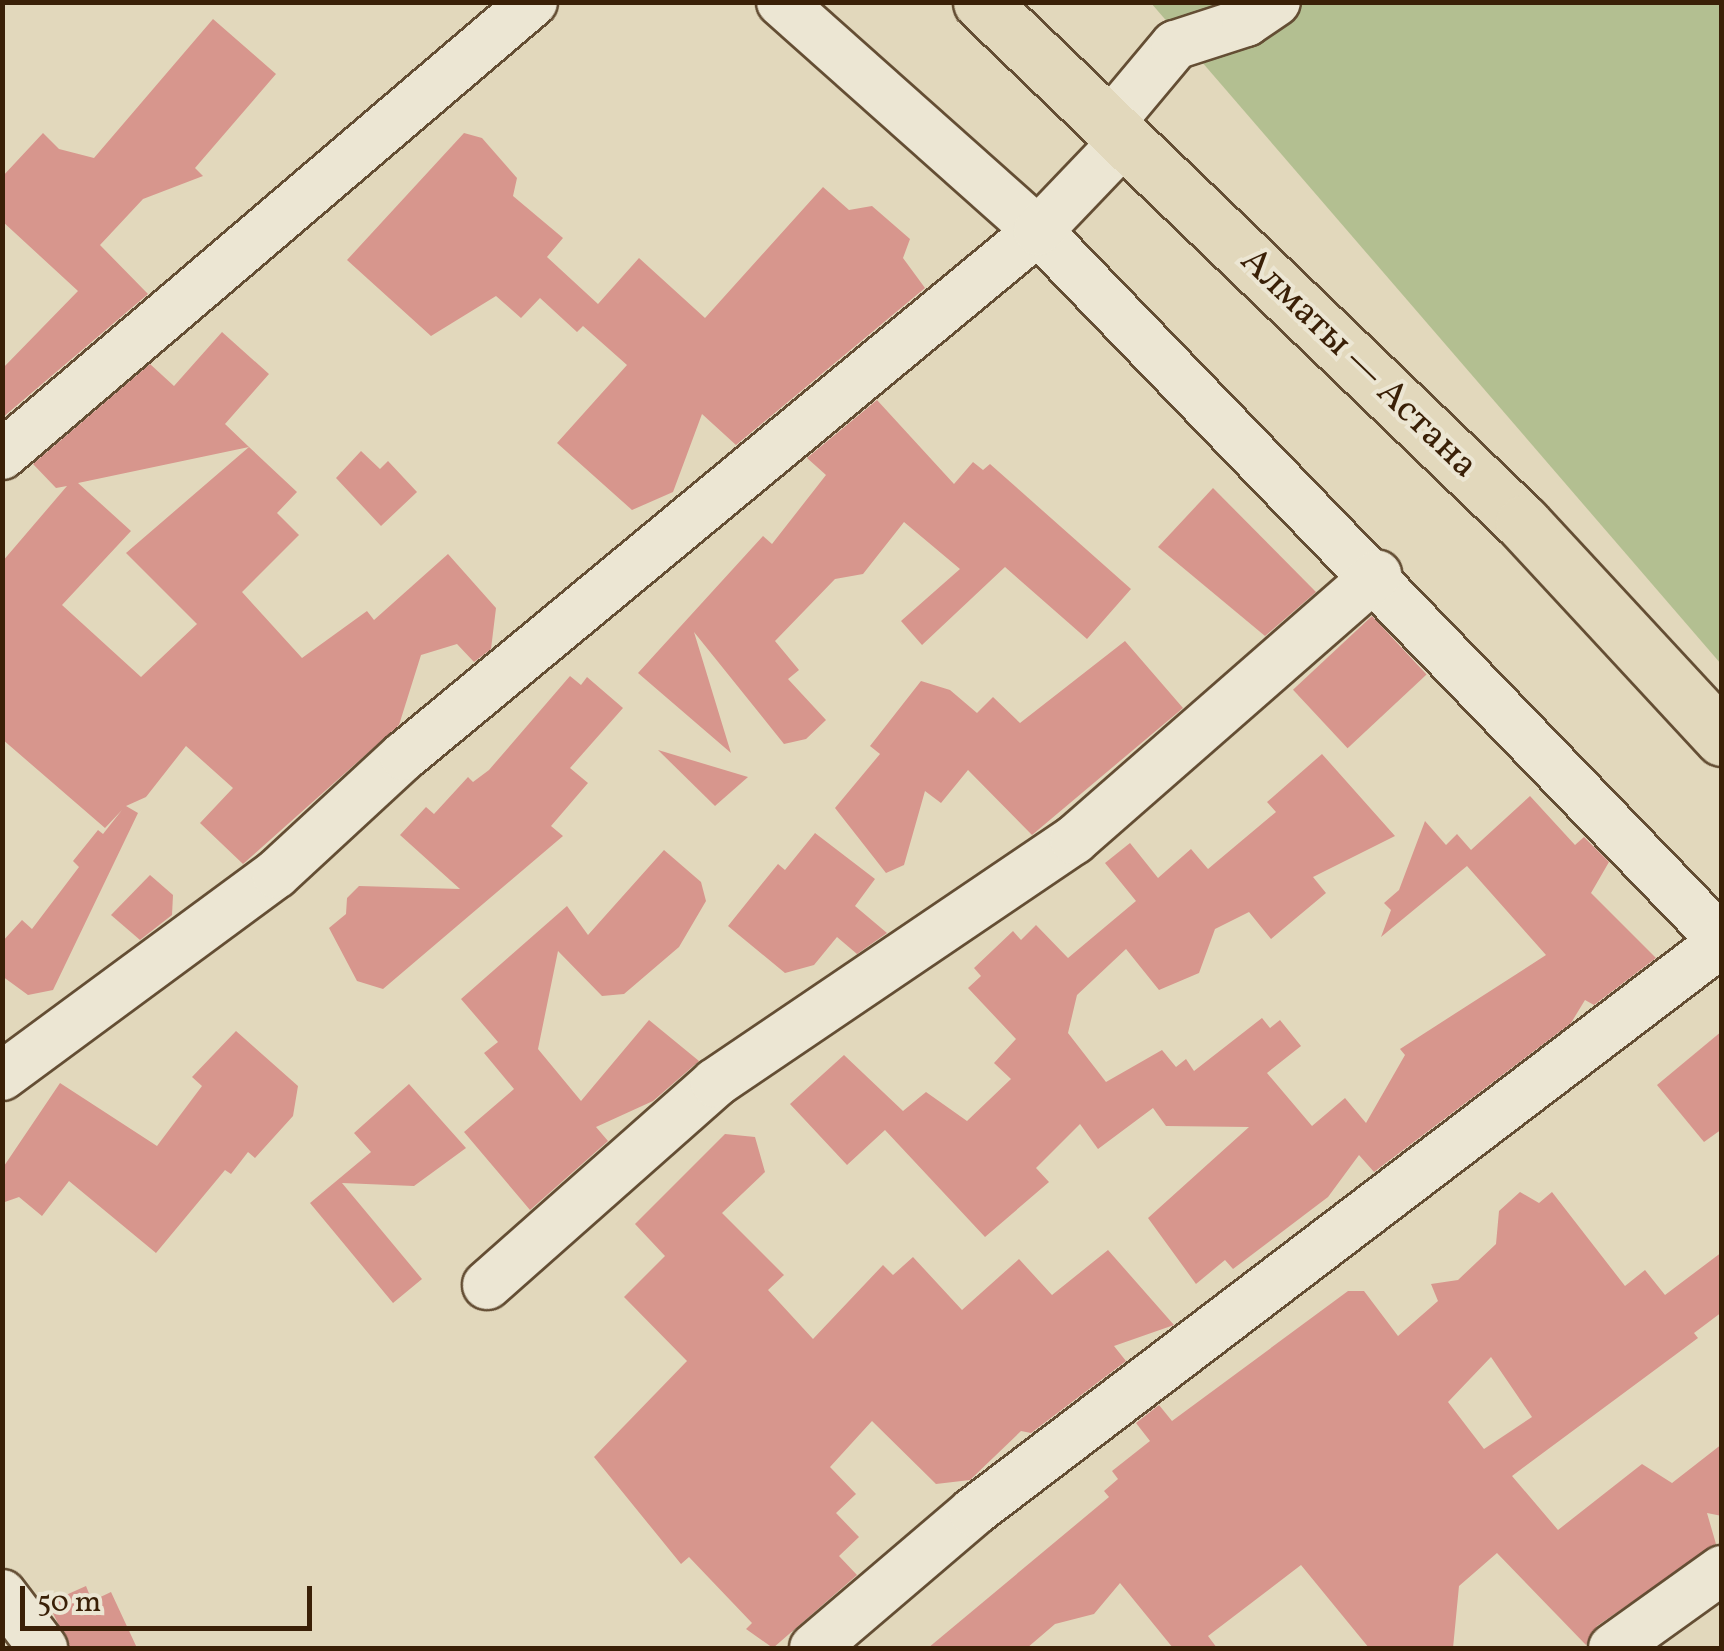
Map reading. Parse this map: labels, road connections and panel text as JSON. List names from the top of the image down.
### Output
{
  "streets": {
    "highway": ["Алматы — Астана"]
  },
  "scale_bar": "50 m"
}
